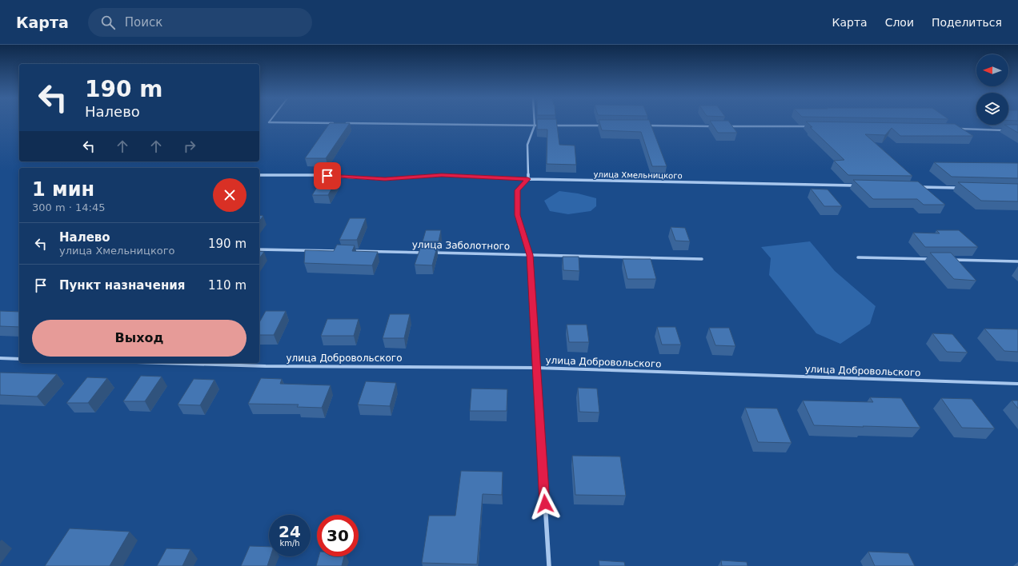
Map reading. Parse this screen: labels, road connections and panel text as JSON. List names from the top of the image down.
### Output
{
  "streets": {
    "street": ["улица Хмельницкого", "улица Заболотного", "улица Добровольского"]
  },
  "north": "left",
  "page": {
    "header": "Карта",
    "search": "Поиск",
    "nav": ["Карта", "Слои", "Поделиться"],
    "turn": ["190 m", "Налево"],
    "heading": ["1 мин", "300 m · 14:45"],
    "list": [
      {
        "name": "Налево",
        "note": "улица Хмельницкого",
        "value": "190 m"
      },
      {
        "name": "Пункт назначения",
        "value": "110 m"
      }
    ],
    "buttons": "Выход",
    "speed": "24 km/h",
    "limit": "30"
  }
}
